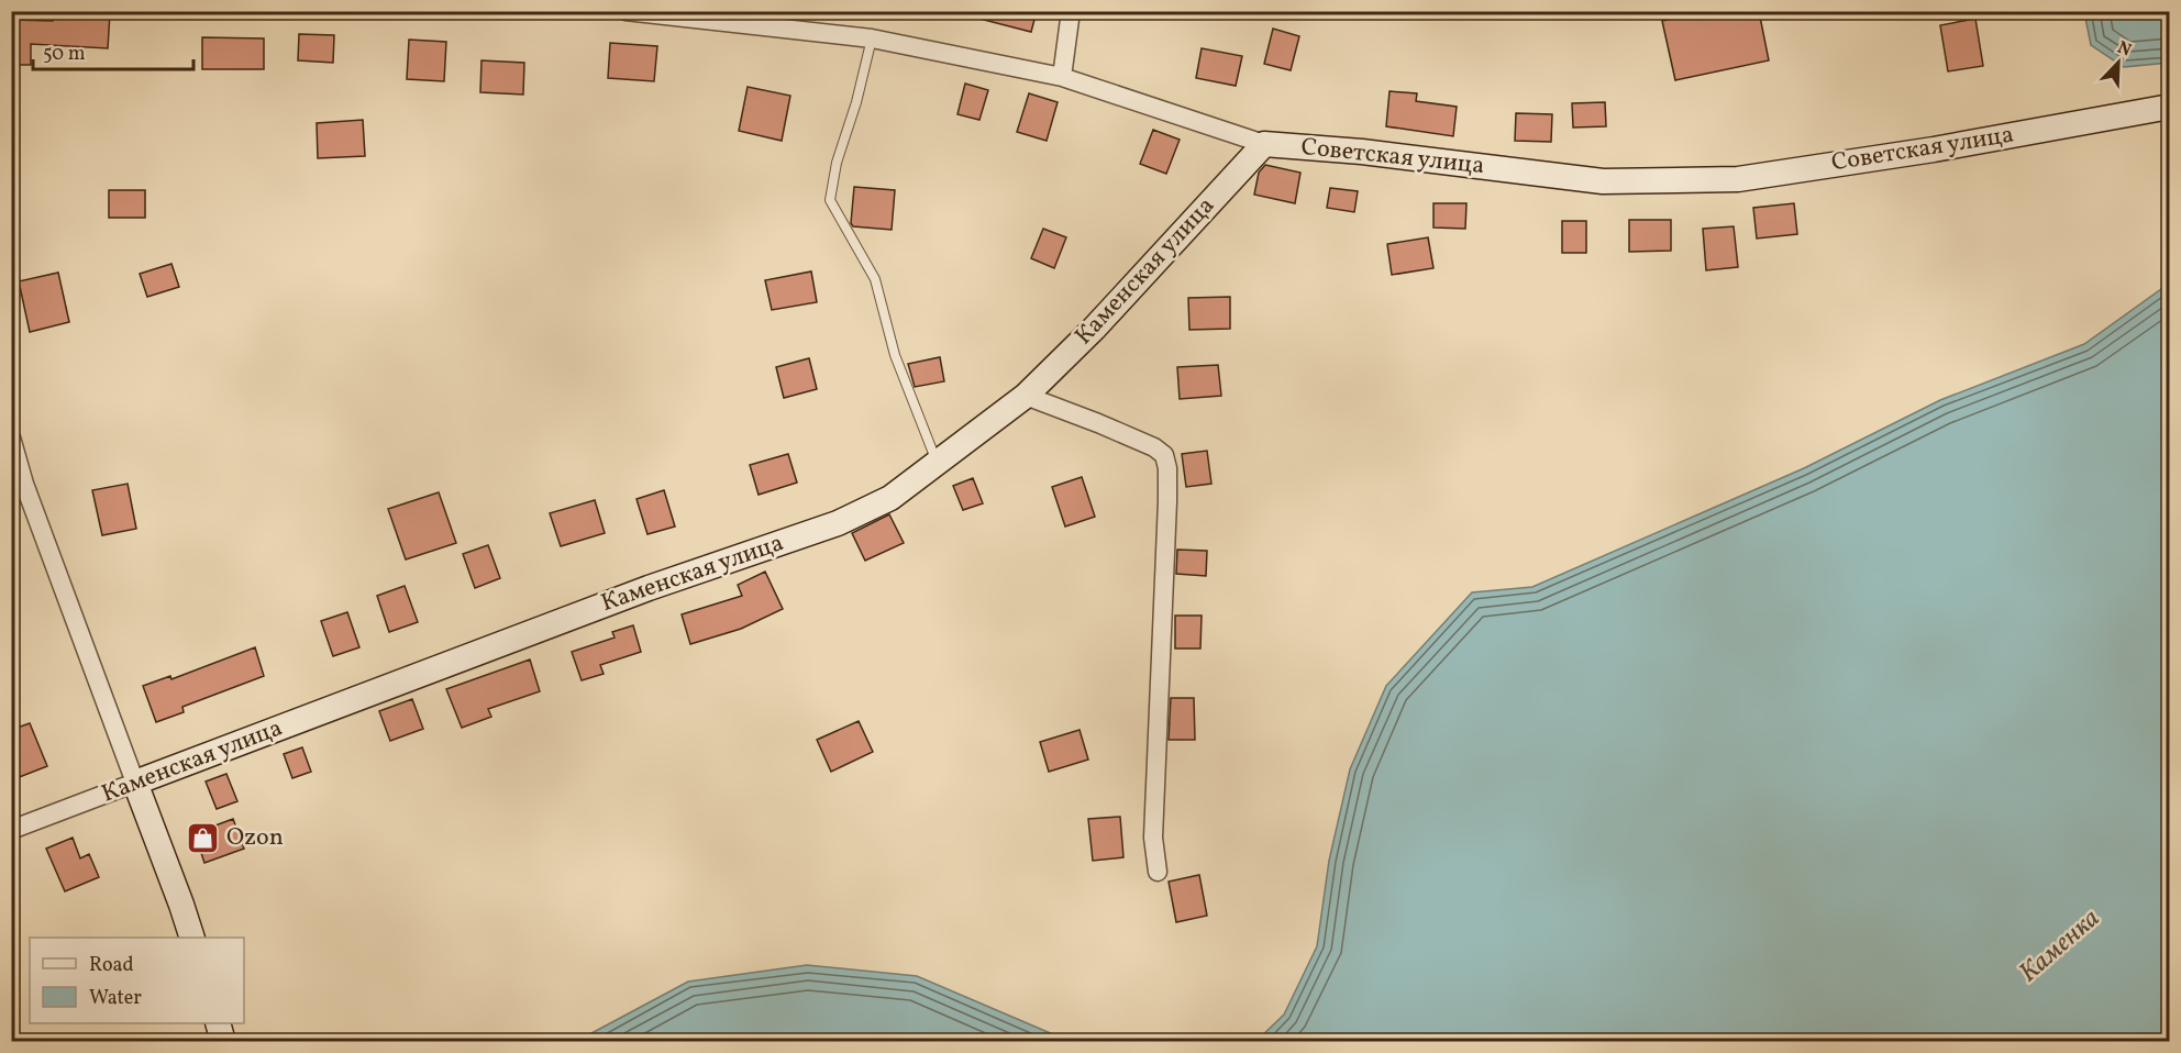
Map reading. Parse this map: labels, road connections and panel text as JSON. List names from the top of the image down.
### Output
{
  "streets": {
    "street": ["Советская улица", "Каменская улица"]
  },
  "crossings": [
    ["Советская улица", "Каменская улица"]
  ],
  "water": ["Каменка"],
  "places": {
    "shop": ["Ozon"]
  },
  "legend": ["Road", "Water"],
  "scale_bar": "50 m",
  "north": "top right"
}
